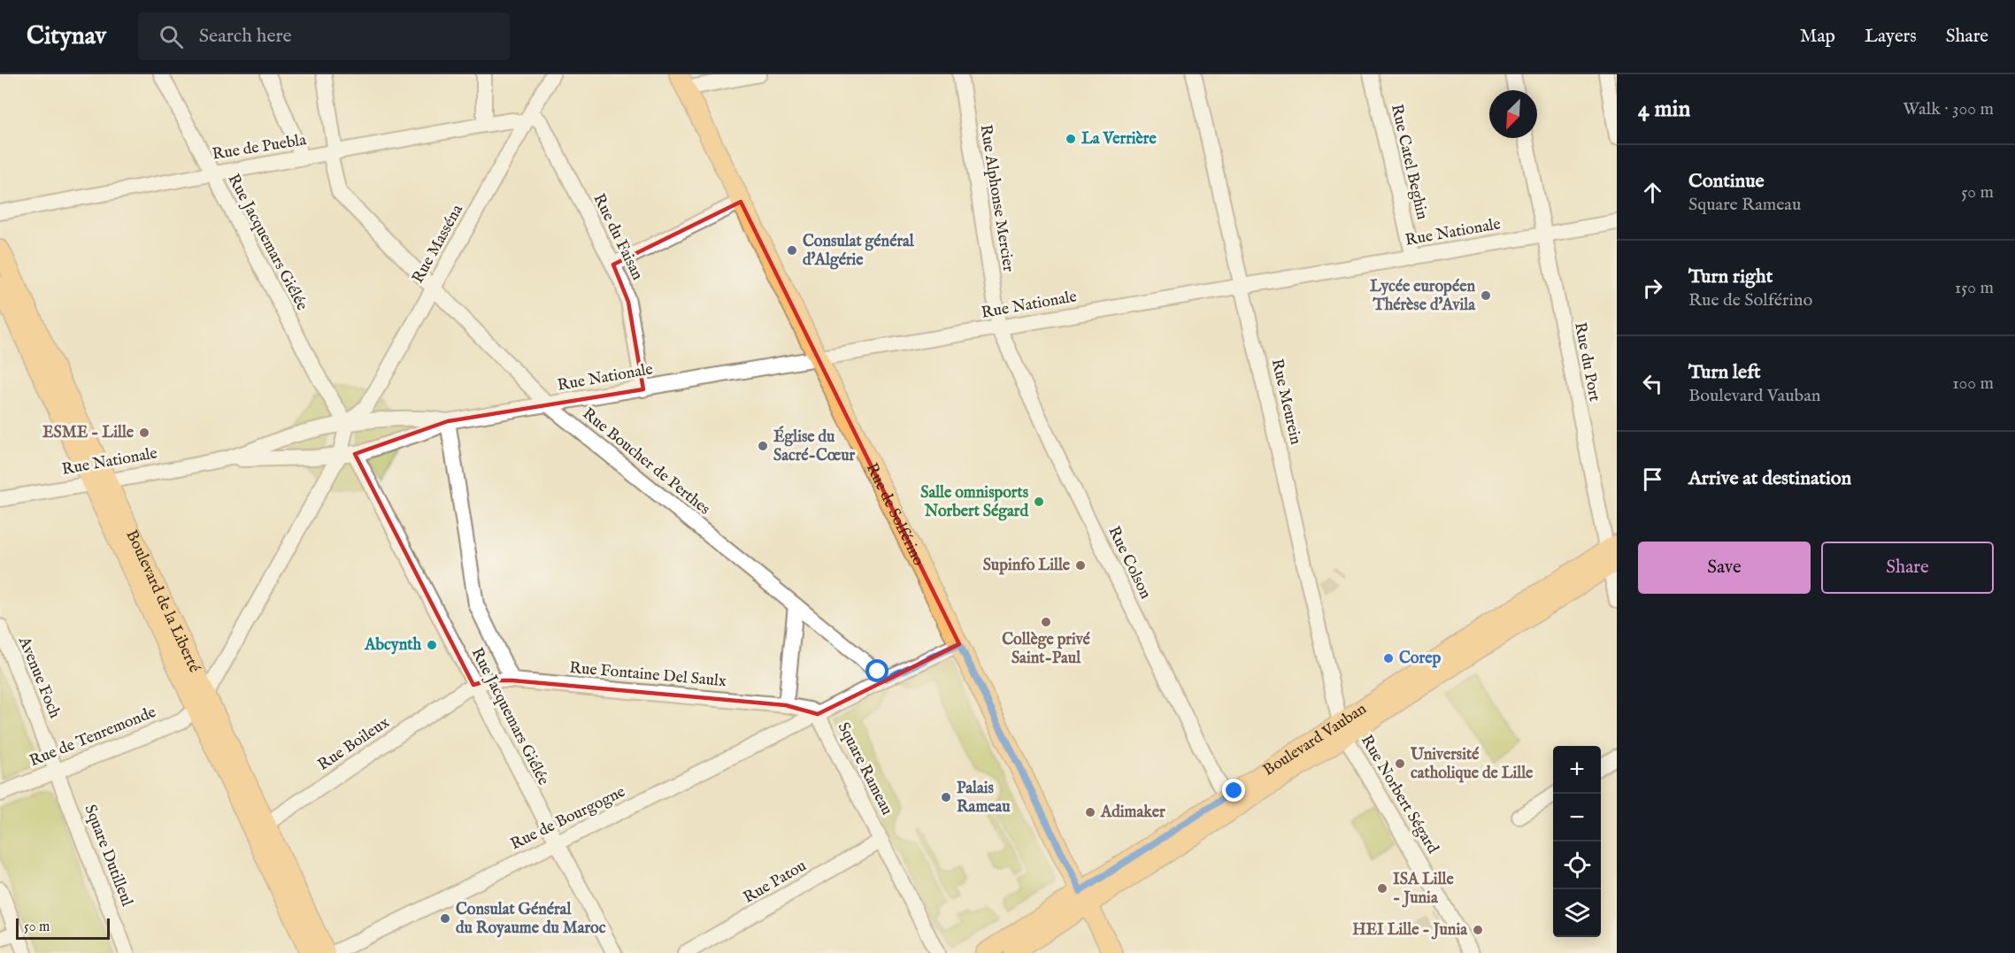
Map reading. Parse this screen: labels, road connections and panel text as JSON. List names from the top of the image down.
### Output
{
  "streets": {
    "main road": ["Rue de Solférino", "Boulevard de la Liberté", "Boulevard Vauban"],
    "street": [
      "Rue de Puebla",
      "Rue Catel Beghin",
      "Rue Alphonse Mercier",
      "Rue Nationale",
      "Rue du Faisan",
      "Rue Jacquemars Giélée",
      "Rue Masséna",
      "Rue du Port",
      "Rue Meurein",
      "Rue Boucher de Perthes",
      "Rue Colson",
      "Rue Fontaine Del Saulx",
      "Avenue Foch",
      "Rue de Tenremonde",
      "Rue Boileux",
      "Square Rameau",
      "Rue Norbert Ségard",
      "Rue de Bourgogne",
      "Square Dutilleul",
      "Rue Patou"
    ]
  },
  "crossings": [
    ["Rue de Puebla", "Rue du Faisan"],
    ["Rue de Puebla", "Rue Jacquemars Giélée"],
    ["Rue de Puebla", "Rue Masséna"],
    ["Rue de Puebla", "Rue Boucher de Perthes"],
    ["Rue Catel Beghin", "Rue Nationale"],
    ["Rue Alphonse Mercier", "Rue Nationale"],
    ["Rue Alphonse Mercier", "Rue Colson"],
    ["Rue Nationale", "Rue du Faisan"],
    ["Rue Nationale", "Rue Jacquemars Giélée"],
    ["Rue Nationale", "Rue Masséna"],
    ["Rue Nationale", "Rue du Port"],
    ["Rue Nationale", "Rue Meurein"],
    ["Rue Nationale", "Rue Boucher de Perthes"],
    ["Rue Nationale", "Rue de Solférino"],
    ["Rue Nationale", "Rue Colson"],
    ["Rue Nationale", "Boulevard de la Liberté"],
    ["Rue du Faisan", "Rue Masséna"],
    ["Rue Jacquemars Giélée", "Rue Masséna"],
    ["Rue Jacquemars Giélée", "Rue Fontaine Del Saulx"],
    ["Rue Jacquemars Giélée", "Rue Boileux"],
    ["Rue Jacquemars Giélée", "Rue de Bourgogne"],
    ["Rue Masséna", "Rue Boucher de Perthes"],
    ["Rue du Port", "Boulevard Vauban"],
    ["Rue Meurein", "Boulevard Vauban"],
    ["Rue Meurein", "Rue Norbert Ségard"],
    ["Rue Boucher de Perthes", "Square Rameau"],
    ["Rue de Solférino", "Boulevard Vauban"],
    ["Rue de Solférino", "Square Rameau"],
    ["Rue Colson", "Boulevard Vauban"],
    ["Boulevard de la Liberté", "Rue de Tenremonde"],
    ["Boulevard de la Liberté", "Rue Boileux"],
    ["Rue Fontaine Del Saulx", "Rue Boileux"],
    ["Rue Fontaine Del Saulx", "Square Rameau"],
    ["Rue Fontaine Del Saulx", "Rue de Bourgogne"],
    ["Avenue Foch", "Rue de Tenremonde"],
    ["Avenue Foch", "Square Dutilleul"],
    ["Rue de Tenremonde", "Square Dutilleul"],
    ["Boulevard Vauban", "Rue Norbert Ségard"],
    ["Square Rameau", "Rue de Bourgogne"],
    ["Square Rameau", "Rue Patou"]
  ],
  "places": [
    "La Verrière",
    "Consulat général d'Algérie",
    "Lycée européen Thérèse d'Avila",
    "ESME - Lille",
    "Église du Sacré-Cœur",
    "Salle omnisports Norbert Ségard",
    "Supinfo Lille",
    "Collège privé Saint-Paul",
    "Abcynth",
    "Corep",
    "Université catholique de Lille",
    "Palais Rameau",
    "Adimaker",
    "ISA Lille - Junia",
    "Consulat Général du Royaume du Maroc",
    "HEI Lille - Junia"
  ],
  "scale_bar": "50 m",
  "north": "bottom left",
  "page": {
    "header": "Citynav",
    "search": "Search here",
    "nav": ["Map", "Layers", "Share"],
    "heading": ["4 min", "Walk · 300 m"],
    "list": [
      ["Continue", "Square Rameau", "50 m"],
      ["Turn right", "Rue de Solférino", "150 m"],
      ["Turn left", "Boulevard Vauban", "100 m"],
      "Arrive at destination"
    ],
    "buttons": ["Save", "Share"],
    "map_buttons": ["+", "−"],
    "scale": "50 m"
  }
}
